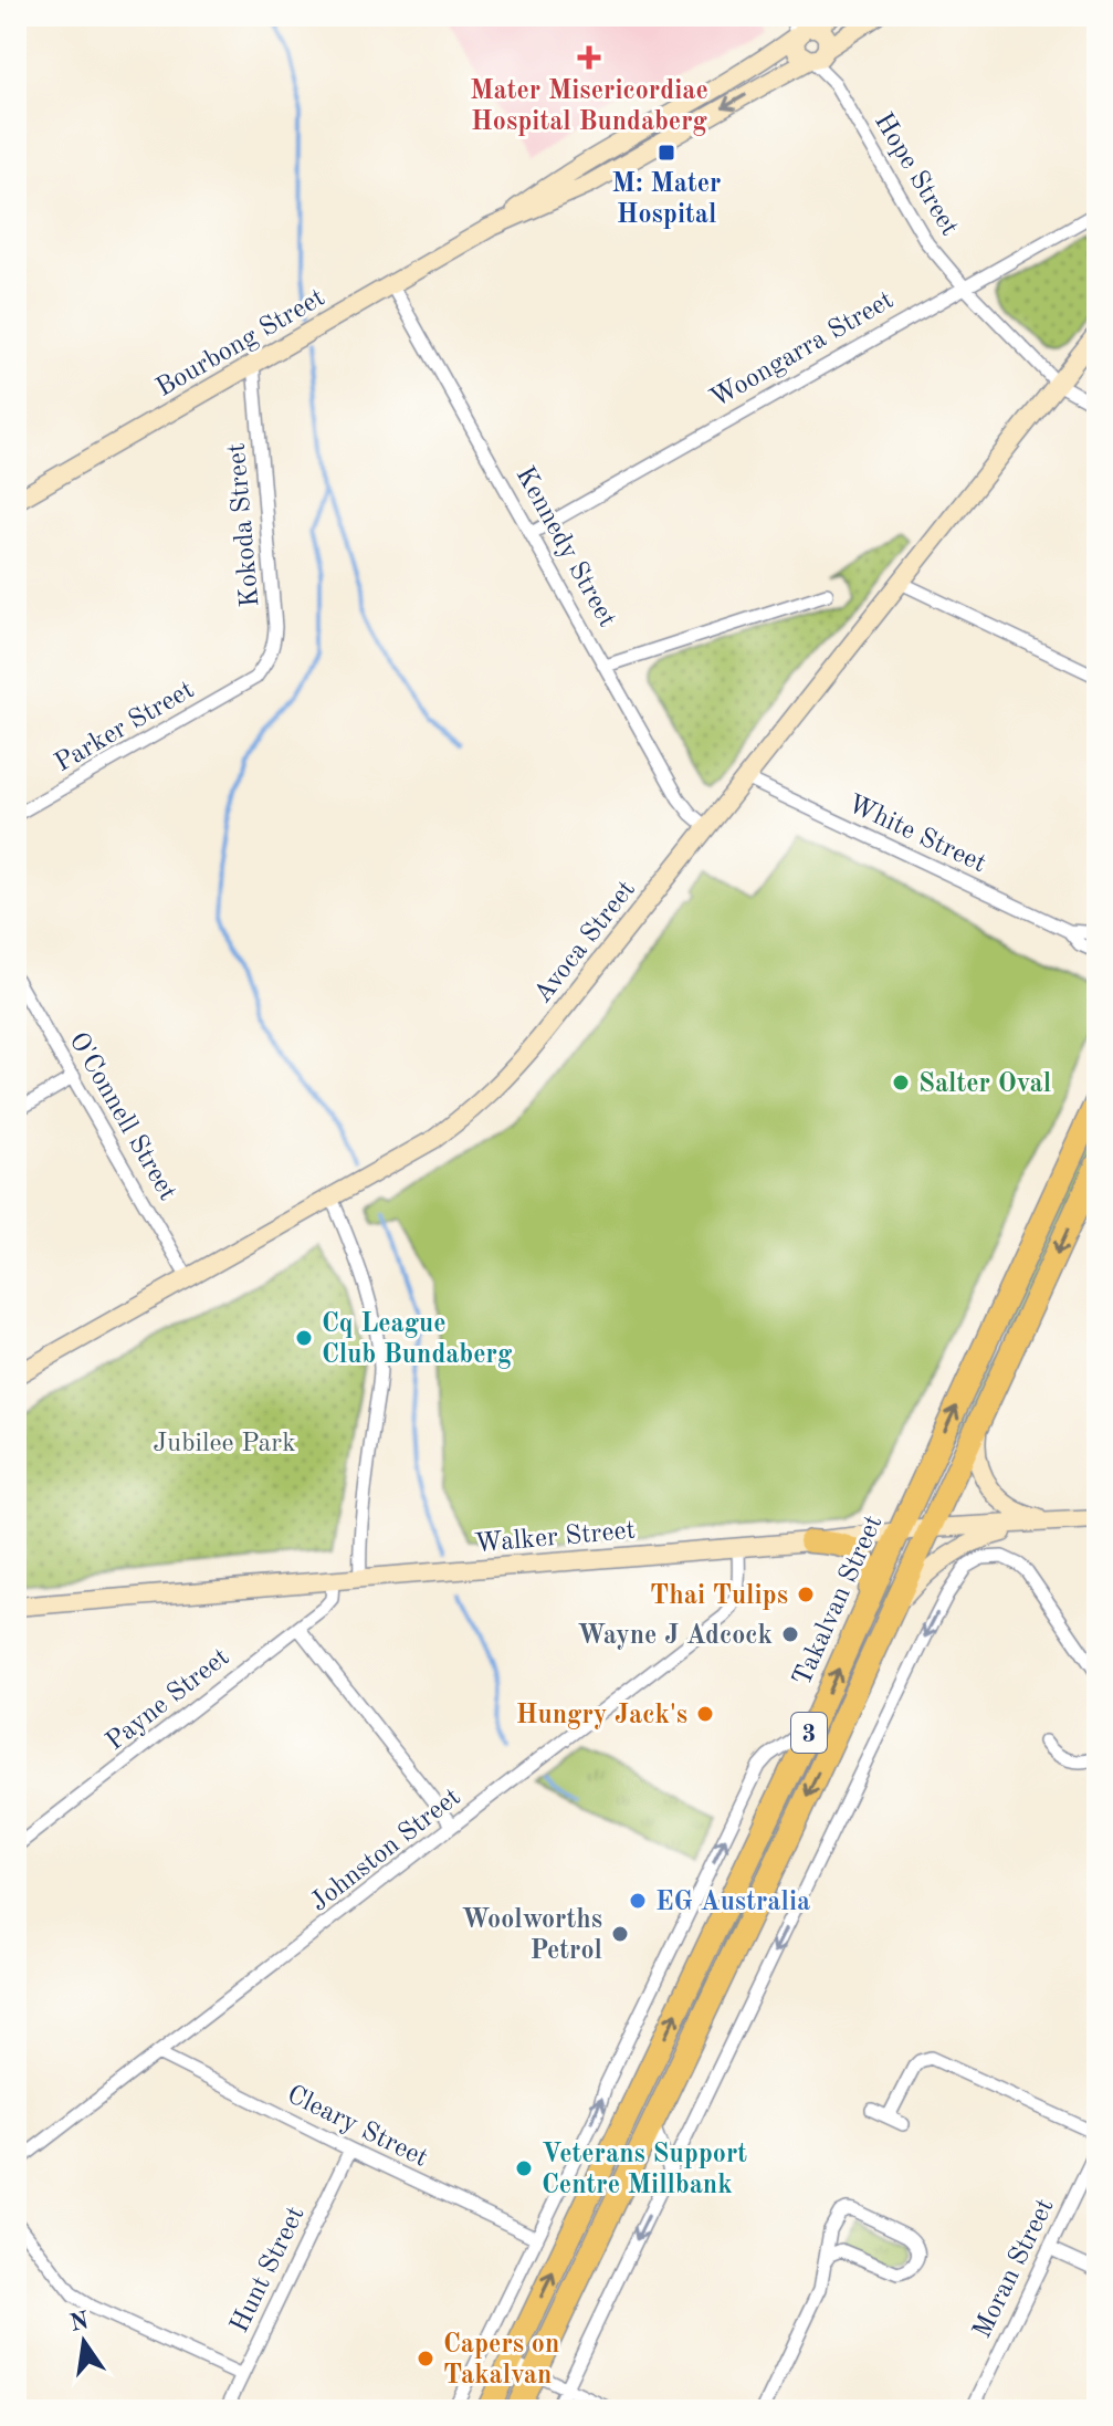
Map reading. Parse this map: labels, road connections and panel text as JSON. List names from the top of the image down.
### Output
{
  "streets": {
    "highway": ["Takalvan Street", "3"],
    "street": [
      "Hope Street",
      "Bourbong Street",
      "Woongarra Street",
      "Kokoda Street",
      "Kennedy Street",
      "Parker Street",
      "White Street",
      "Avoca Street",
      "O'Connell Street",
      "Walker Street",
      "Payne Street",
      "Johnston Street",
      "Cleary Street",
      "Moran Street",
      "Hunt Street"
    ]
  },
  "crossings": [
    ["Hope Street", "Bourbong Street"],
    ["Hope Street", "Woongarra Street"],
    ["Hope Street", "Avoca Street"],
    ["Bourbong Street", "Kokoda Street"],
    ["Bourbong Street", "Kennedy Street"],
    ["Woongarra Street", "Kennedy Street"],
    ["Kokoda Street", "Parker Street"],
    ["Kennedy Street", "Avoca Street"],
    ["White Street", "Avoca Street"],
    ["Avoca Street", "O'Connell Street"],
    ["Walker Street", "Takalvan Street"],
    ["Walker Street", "Payne Street"],
    ["Walker Street", "Johnston Street"],
    ["Johnston Street", "Cleary Street"],
    ["Cleary Street", "Hunt Street"]
  ],
  "parks": ["Jubilee Park"],
  "places": {
    "health": ["Mater Misericordiae Hospital Bundaberg"],
    "transit": ["M: Mater Hospital"],
    "other": [
      "Salter Oval",
      "Cq League Club Bundaberg",
      "Thai Tulips",
      "Wayne J Adcock",
      "Hungry Jack's",
      "EG Australia",
      "Woolworths Petrol",
      "Veterans Support Centre Millbank",
      "Capers on Takalvan"
    ]
  },
  "north": "top"
}
